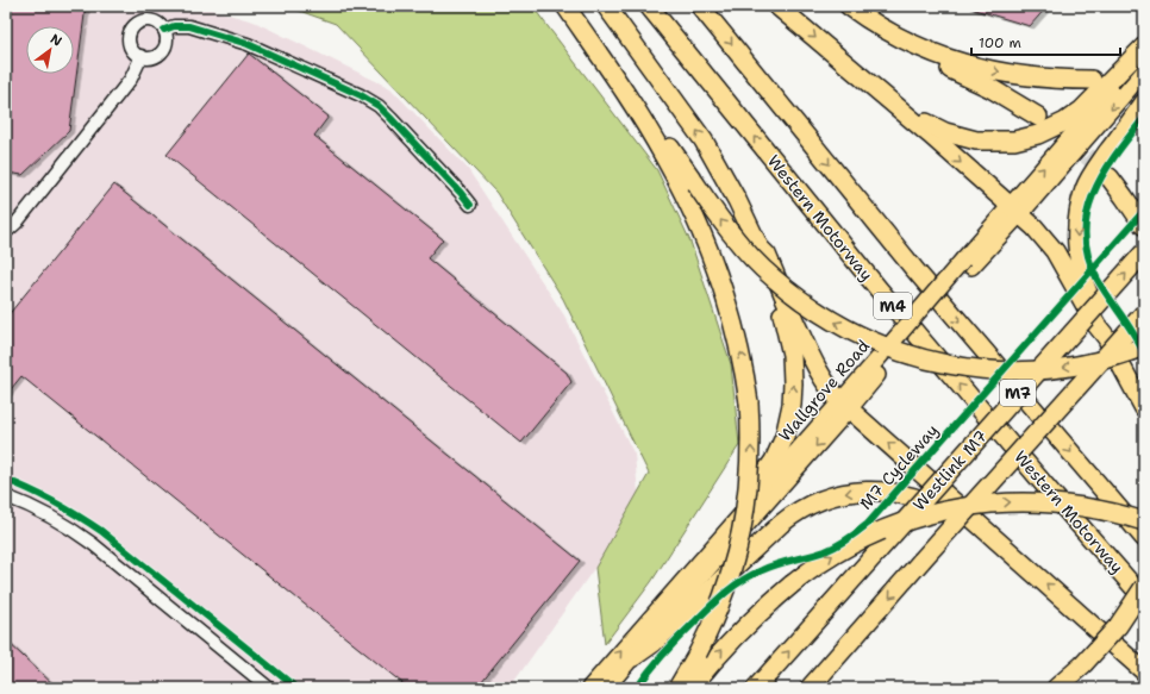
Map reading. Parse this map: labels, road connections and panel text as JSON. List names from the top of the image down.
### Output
{
  "streets": {
    "highway": [
      "Western Motorway",
      "M4",
      "M7",
      "Westlink M7"
    ],
    "main road": ["Wallgrove Road"],
    "cycle path": ["M7 Cycleway"]
  },
  "scale_bar": "100 m",
  "north": "top right"
}
